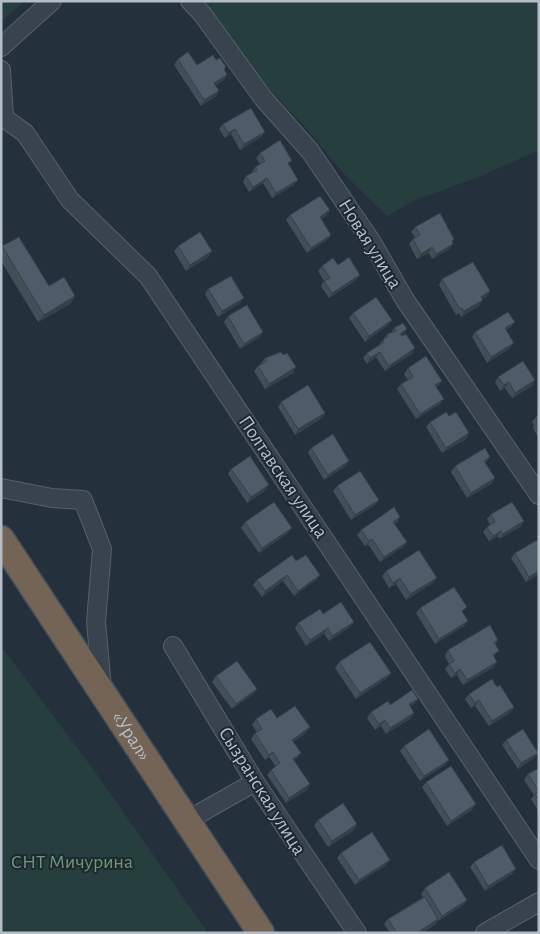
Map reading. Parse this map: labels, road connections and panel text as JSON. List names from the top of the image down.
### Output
{
  "streets": {
    "highway": ["«Урал»"],
    "street": ["Новая улица", "Полтавская улица", "Сызранская улица"]
  },
  "parks": ["СНТ Мичурина"]
}
